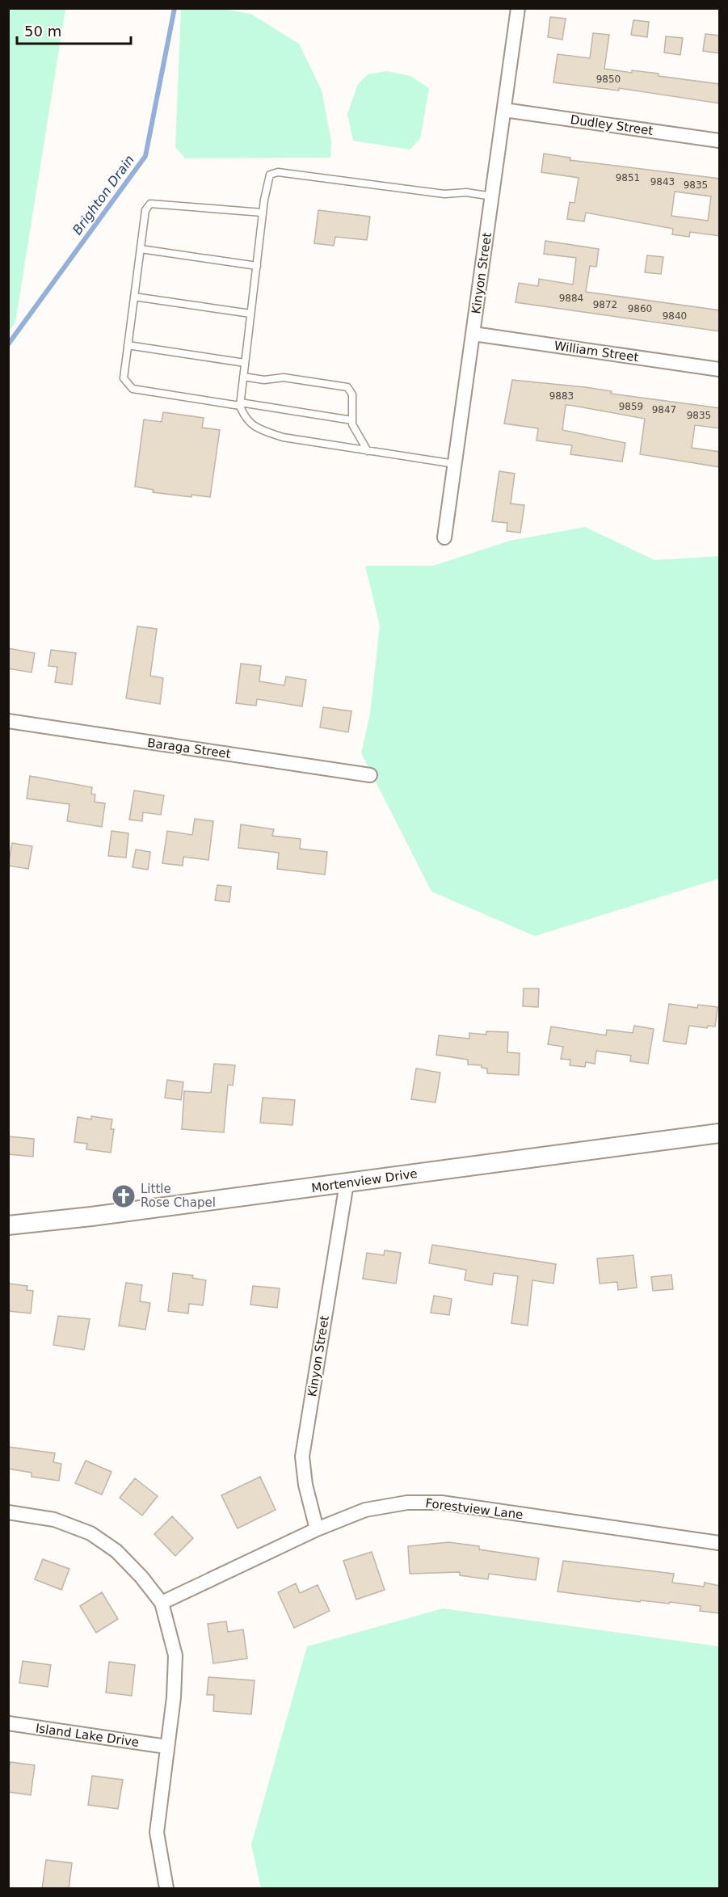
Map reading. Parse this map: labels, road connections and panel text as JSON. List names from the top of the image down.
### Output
{
  "streets": {
    "street": [
      "Dudley Street",
      "Kinyon Street",
      "William Street",
      "Baraga Street",
      "Mortenview Drive",
      "Forestview Lane",
      "Island Lake Drive"
    ]
  },
  "crossings": [
    ["Dudley Street", "Kinyon Street"],
    ["Kinyon Street", "William Street"],
    ["Kinyon Street", "Mortenview Drive"],
    ["Kinyon Street", "Forestview Lane"]
  ],
  "water": ["Brighton Drain"],
  "places": {
    "church": ["Little Rose Chapel"]
  },
  "house_numbers": [
    "9850",
    "9851",
    "9843",
    "9835",
    "9884",
    "9872",
    "9860",
    "9840",
    "9883",
    "9859",
    "9847",
    "9835"
  ],
  "scale_bar": "50 m"
}
